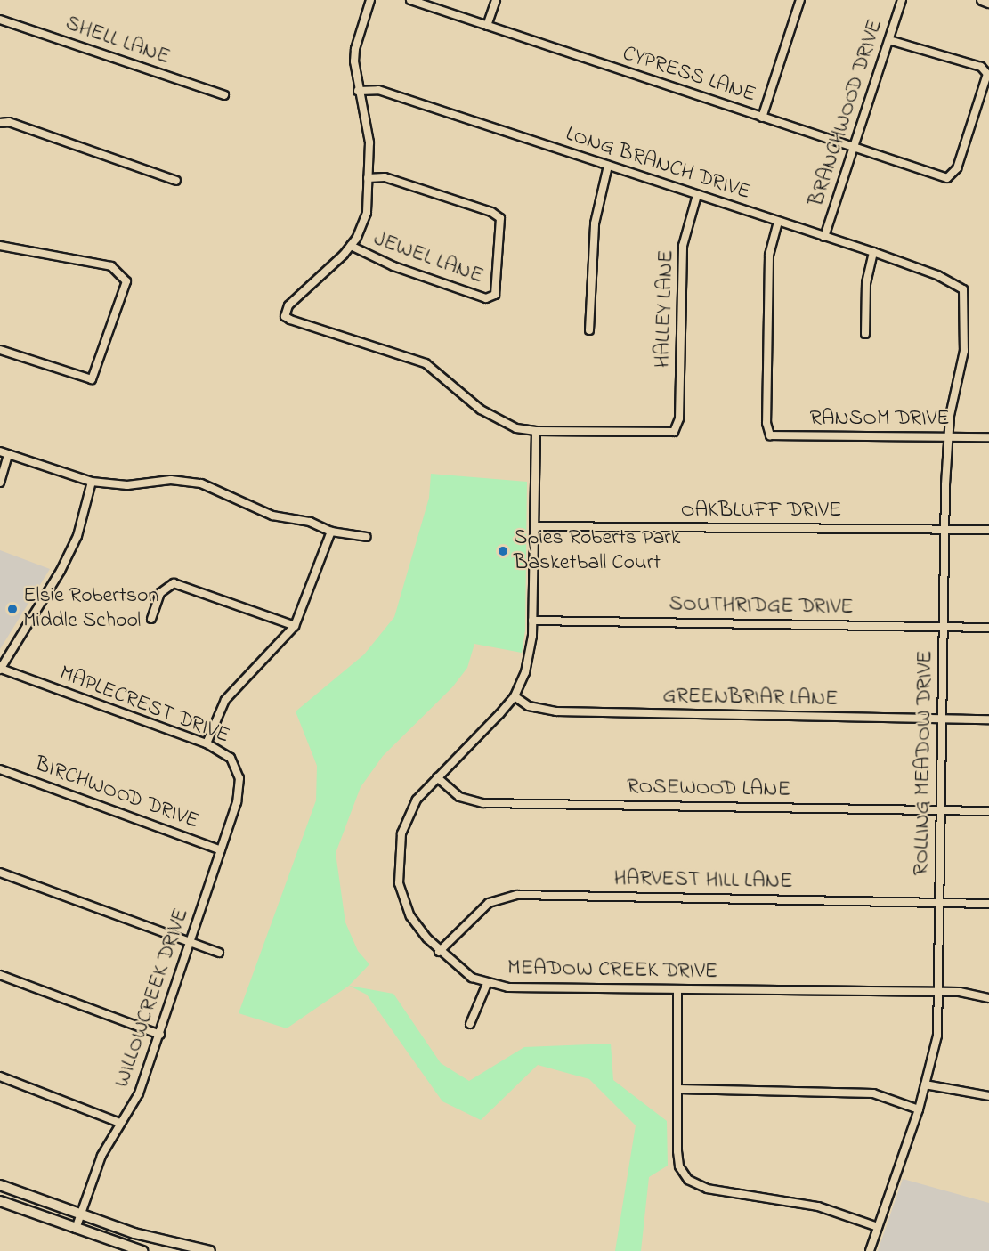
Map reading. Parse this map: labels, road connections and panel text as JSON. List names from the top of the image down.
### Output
{
  "streets": {
    "street": [
      "SHELL LANE",
      "CYPRESS LANE",
      "BRANCHWOOD DRIVE",
      "LONG BRANCH DRIVE",
      "JEWEL LANE",
      "HALLEY LANE",
      "RANSOM DRIVE",
      "OAKBLUFF DRIVE",
      "SOUTHRIDGE DRIVE",
      "GREENBRIAR LANE",
      "MAPLECREST DRIVE",
      "ROLLING MEADOW DRIVE",
      "ROSEWOOD LANE",
      "BIRCHWOOD DRIVE",
      "HARVEST HILL LANE",
      "MEADOW CREEK DRIVE",
      "WILLOWCREEK DRIVE"
    ]
  },
  "crossings": [
    ["CYPRESS LANE", "BRANCHWOOD DRIVE"],
    ["BRANCHWOOD DRIVE", "LONG BRANCH DRIVE"],
    ["LONG BRANCH DRIVE", "HALLEY LANE"],
    ["LONG BRANCH DRIVE", "RANSOM DRIVE"],
    ["LONG BRANCH DRIVE", "ROLLING MEADOW DRIVE"],
    ["HALLEY LANE", "MEADOW CREEK DRIVE"],
    ["RANSOM DRIVE", "ROLLING MEADOW DRIVE"],
    ["OAKBLUFF DRIVE", "ROLLING MEADOW DRIVE"],
    ["OAKBLUFF DRIVE", "MEADOW CREEK DRIVE"],
    ["SOUTHRIDGE DRIVE", "ROLLING MEADOW DRIVE"],
    ["SOUTHRIDGE DRIVE", "MEADOW CREEK DRIVE"],
    ["GREENBRIAR LANE", "ROLLING MEADOW DRIVE"],
    ["GREENBRIAR LANE", "MEADOW CREEK DRIVE"],
    ["MAPLECREST DRIVE", "WILLOWCREEK DRIVE"],
    ["ROLLING MEADOW DRIVE", "ROSEWOOD LANE"],
    ["ROLLING MEADOW DRIVE", "HARVEST HILL LANE"],
    ["ROLLING MEADOW DRIVE", "MEADOW CREEK DRIVE"],
    ["ROSEWOOD LANE", "MEADOW CREEK DRIVE"],
    ["BIRCHWOOD DRIVE", "WILLOWCREEK DRIVE"],
    ["HARVEST HILL LANE", "MEADOW CREEK DRIVE"]
  ],
  "places": ["Spies Roberts Park Basketball Court", "Elsie Robertson Middle School"]
}
